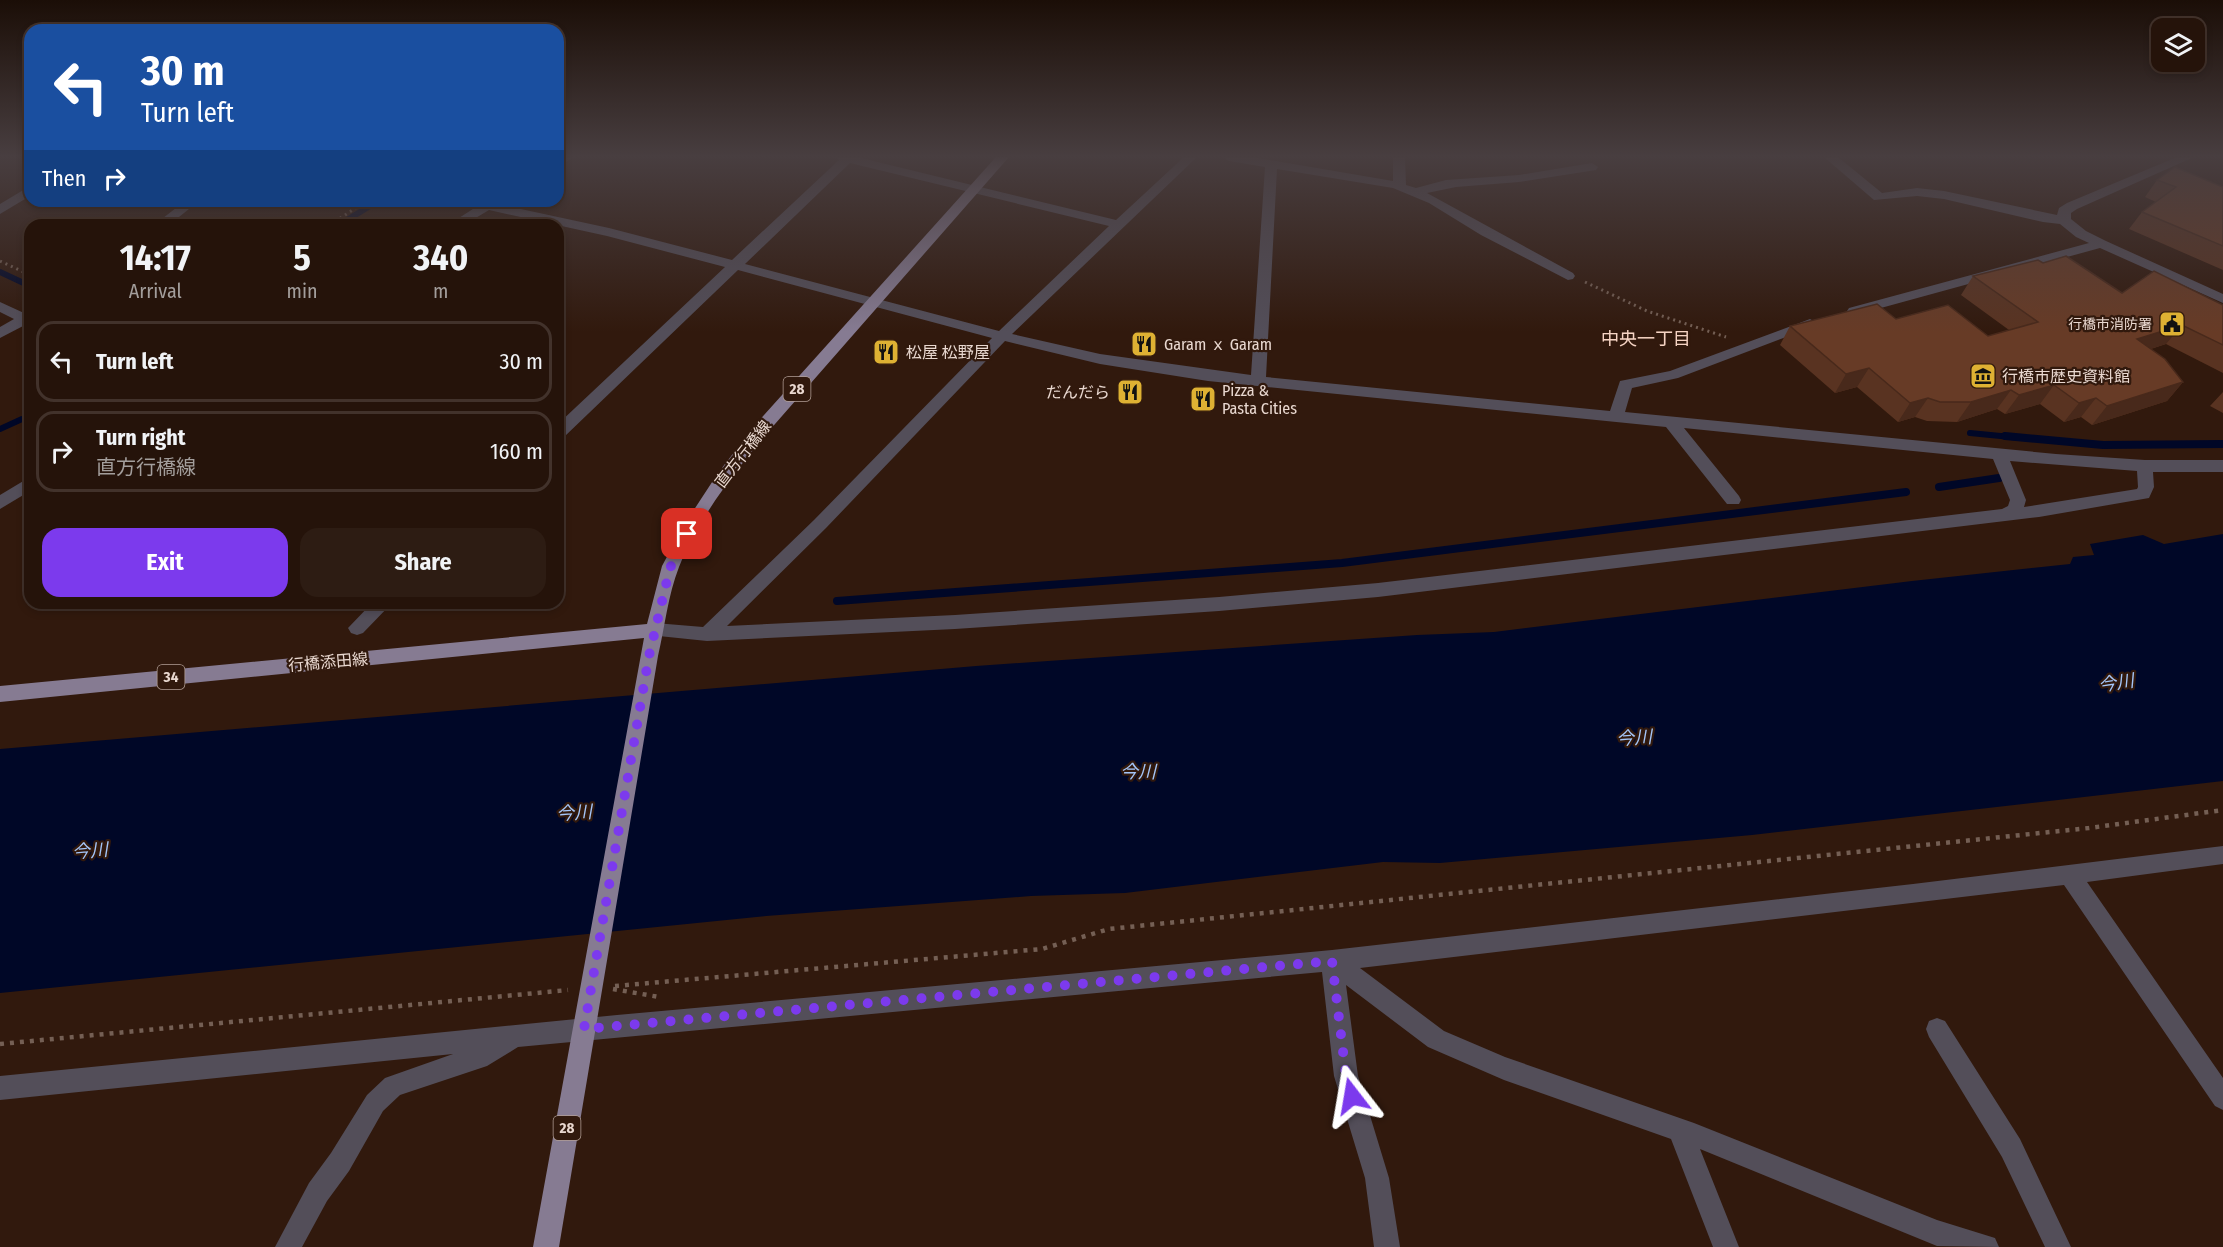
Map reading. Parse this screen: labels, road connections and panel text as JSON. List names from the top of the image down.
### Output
{
  "streets": {
    "main road": [
      "28",
      "直方行橋線",
      "行橋添田線",
      "34"
    ]
  },
  "crossings": [
    ["直方行橋線", "行橋添田線"]
  ],
  "districts": ["中央一丁目"],
  "water": ["今川"],
  "places": {
    "public building": ["行橋市消防署"],
    "restaurant": [
      "Garam ｘ Garam",
      "松屋 松野屋",
      "だんだら",
      "Pizza & Pasta Cities"
    ],
    "museum": ["行橋市歴史資料館"]
  },
  "page": {
    "turn": ["30 m", "Turn left"],
    "then": "Then",
    "eta": [
      "14:17",
      "Arrival",
      "5",
      "min",
      "340",
      "m"
    ],
    "list": [
      {
        "name": "Turn left",
        "value": "30 m"
      },
      {
        "name": "Turn right",
        "note": "直方行橋線",
        "value": "160 m"
      }
    ],
    "buttons": ["Exit", "Share"]
  }
}
